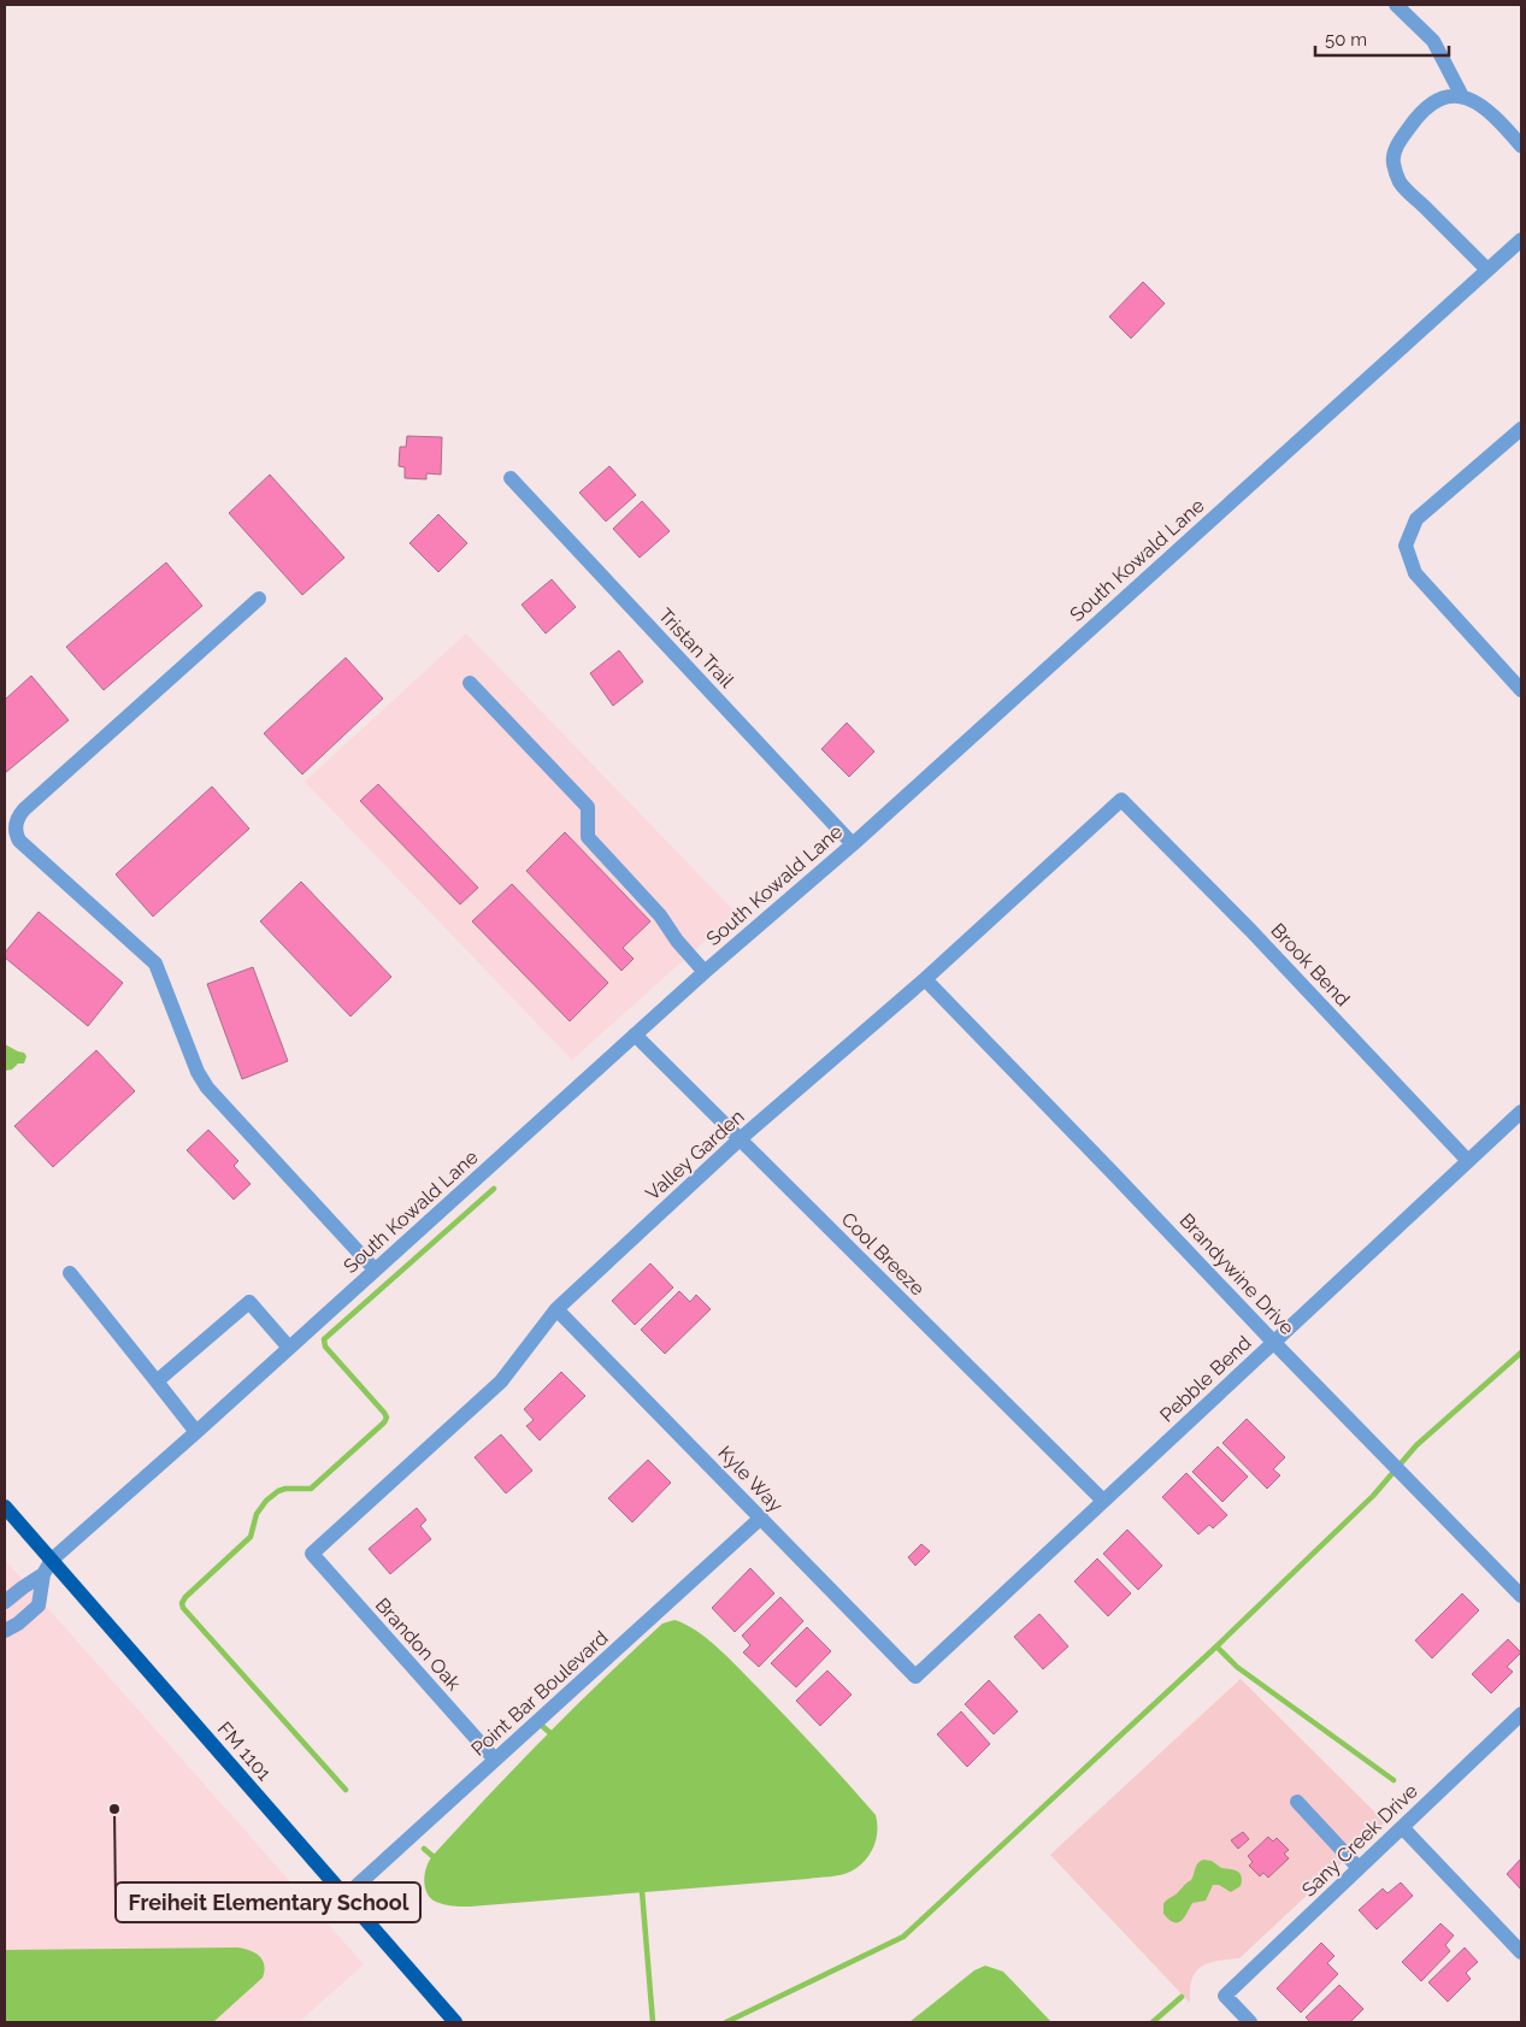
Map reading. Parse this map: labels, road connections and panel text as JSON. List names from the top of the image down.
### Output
{
  "streets": {
    "main road": ["FM 1101"],
    "street": [
      "South Kowald Lane",
      "Tristan Trail",
      "Brook Bend",
      "Valley Garden",
      "Cool Breeze",
      "Brandywine Drive",
      "Pebble Bend",
      "Kyle Way",
      "Brandon Oak",
      "Point Bar Boulevard",
      "Sany Creek Drive"
    ]
  },
  "crossings": [
    ["South Kowald Lane", "Tristan Trail"],
    ["South Kowald Lane", "Cool Breeze"],
    ["South Kowald Lane", "FM 1101"],
    ["Brook Bend", "Valley Garden"],
    ["Brook Bend", "Pebble Bend"],
    ["Valley Garden", "Cool Breeze"],
    ["Valley Garden", "Brandywine Drive"],
    ["Valley Garden", "Kyle Way"],
    ["Valley Garden", "Brandon Oak"],
    ["Cool Breeze", "Pebble Bend"],
    ["Brandywine Drive", "Pebble Bend"],
    ["Pebble Bend", "Kyle Way"],
    ["Kyle Way", "Point Bar Boulevard"],
    ["Brandon Oak", "Point Bar Boulevard"],
    ["Point Bar Boulevard", "FM 1101"]
  ],
  "places": ["Freiheit Elementary School"],
  "scale_bar": "50 m"
}
